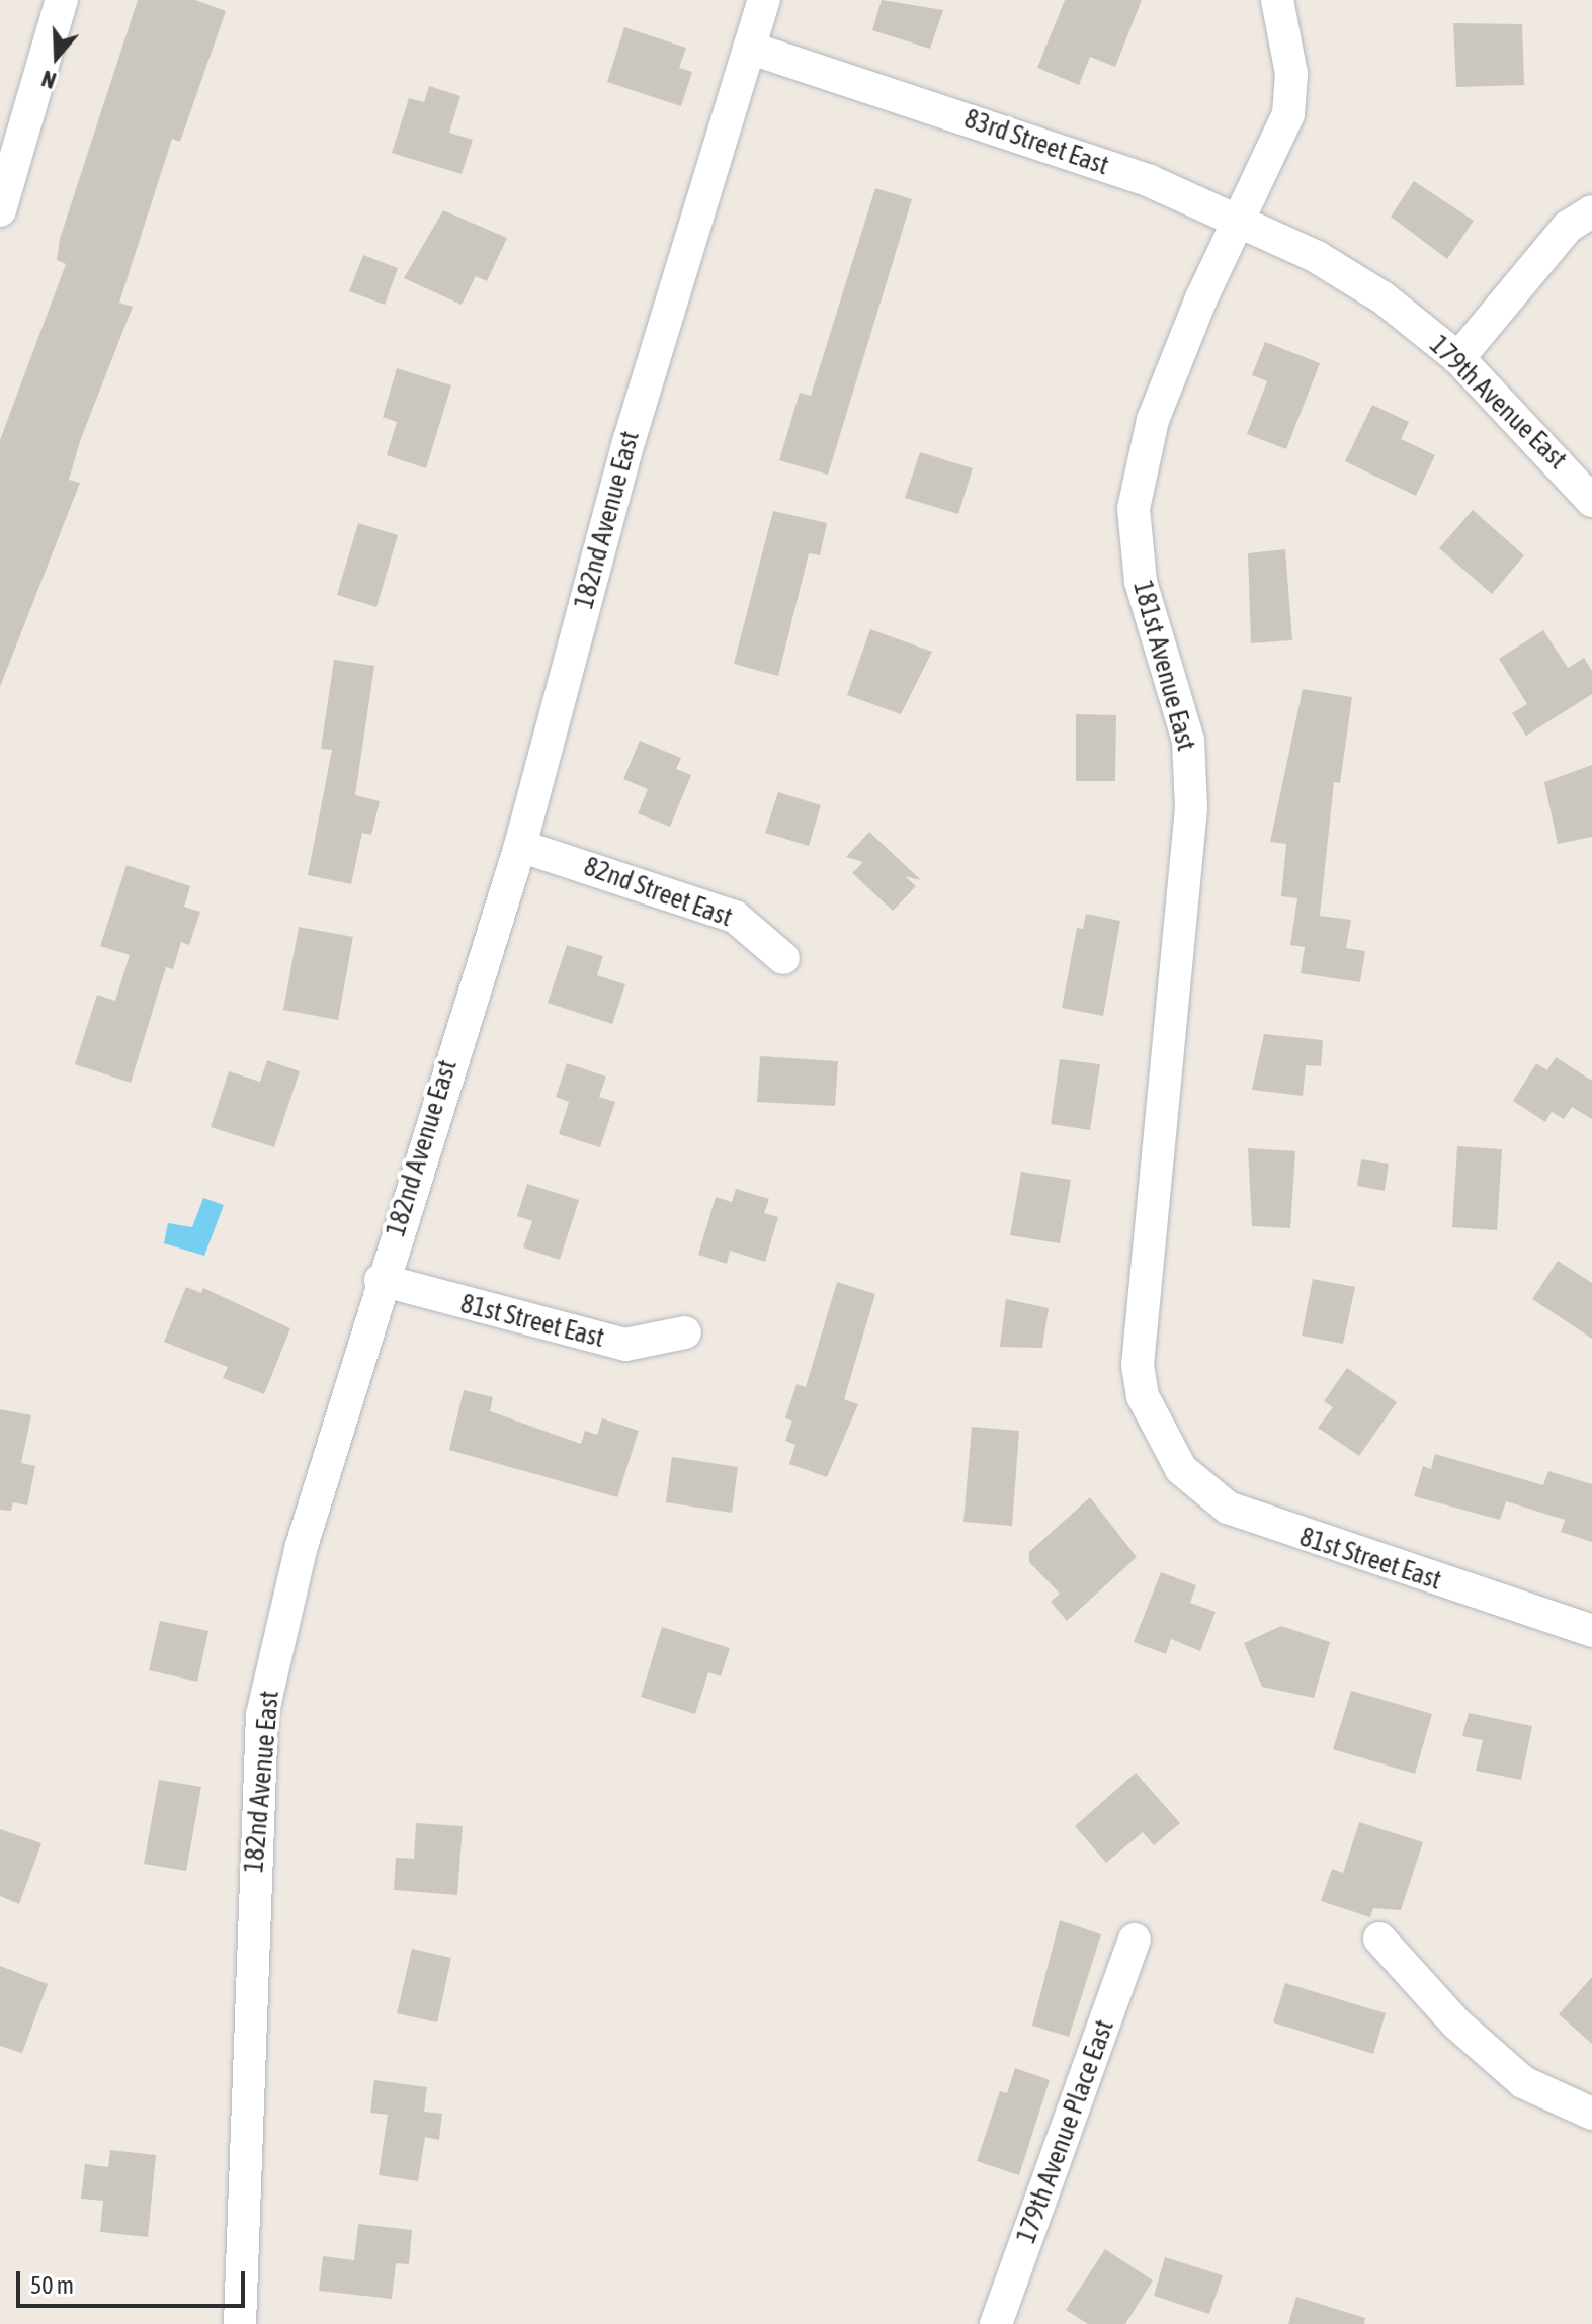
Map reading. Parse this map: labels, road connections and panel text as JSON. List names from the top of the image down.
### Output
{
  "streets": {
    "street": [
      "83rd Street East",
      "179th Avenue East",
      "182nd Avenue East",
      "181st Avenue East",
      "82nd Street East",
      "81st Street East",
      "179th Avenue Place East"
    ]
  },
  "crossings": [
    ["83rd Street East", "179th Avenue East"],
    ["83rd Street East", "182nd Avenue East"],
    ["83rd Street East", "181st Avenue East"],
    ["182nd Avenue East", "82nd Street East"],
    ["182nd Avenue East", "81st Street East"],
    ["181st Avenue East", "81st Street East"]
  ],
  "scale_bar": "50 m",
  "north": "bottom"
}
